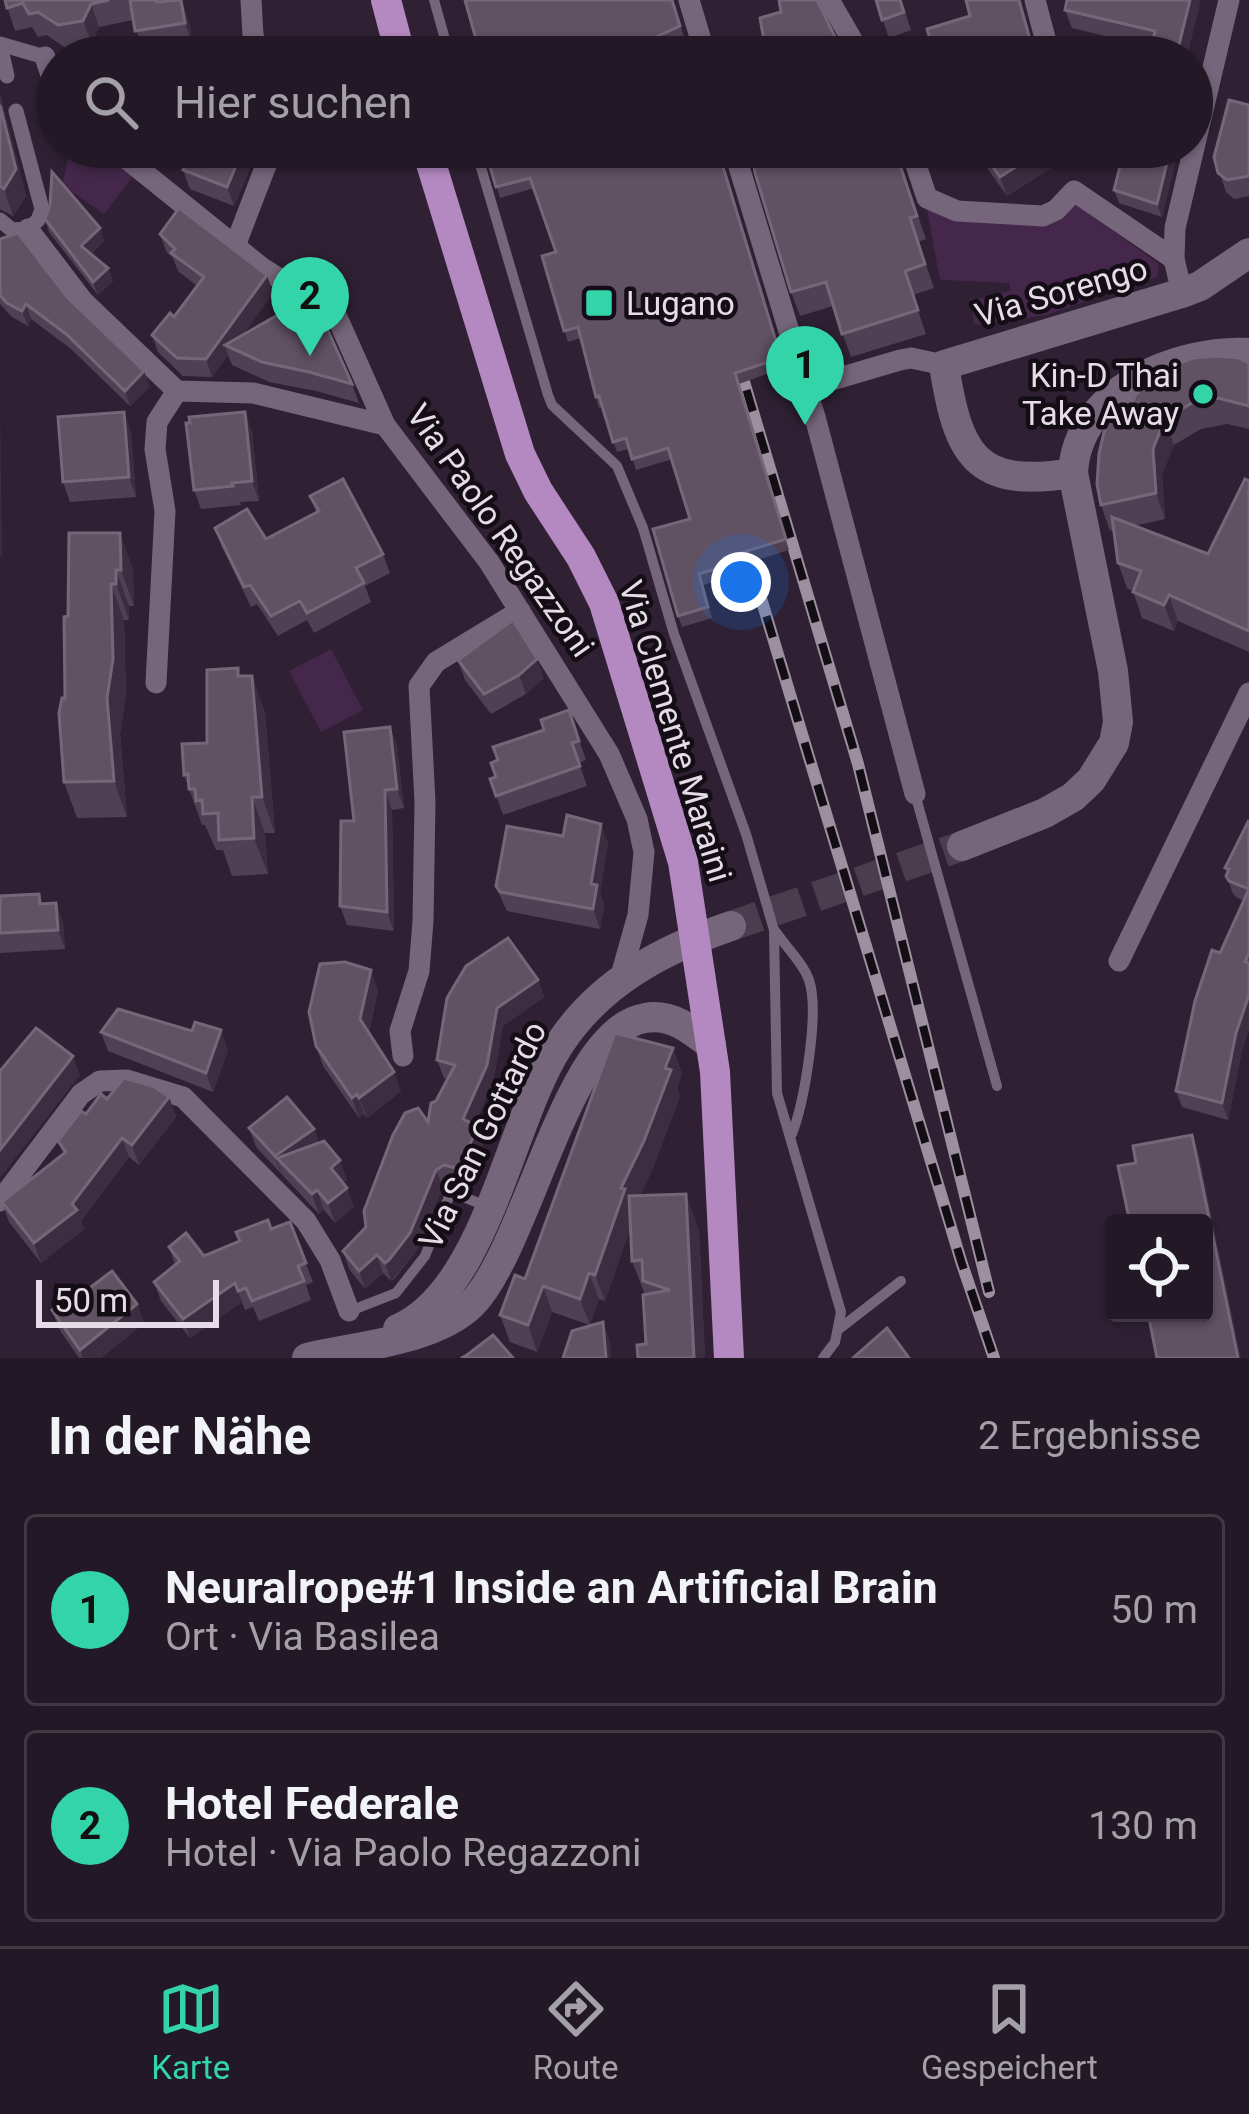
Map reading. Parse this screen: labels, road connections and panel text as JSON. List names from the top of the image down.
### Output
{
  "streets": {
    "main road": ["Via Sorengo", "Via Clemente Maraini", "Via San Gottardo"],
    "street": ["Via Paolo Regazzoni"]
  },
  "crossings": [
    ["Via Paolo Regazzoni", "Via San Gottardo"],
    ["Via Clemente Maraini", "Via San Gottardo"]
  ],
  "places": {
    "transit": ["Lugano"],
    "other": ["Kin-D Thai Take Away"]
  },
  "scale_bar": "50 m",
  "page": {
    "search": "Hier suchen",
    "pins": ["2", "1"],
    "scale": "50 m",
    "heading": ["In der Nähe", "2 Ergebnisse"],
    "list": [
      {
        "mark": "1",
        "name": "Neuralrope#1 Inside an Artificial Brain",
        "note": "Ort · Via Basilea",
        "value": "50 m"
      },
      {
        "mark": "2",
        "name": "Hotel Federale",
        "note": "Hotel · Via Paolo Regazzoni",
        "value": "130 m"
      }
    ],
    "nav": ["Karte", "Route", "Gespeichert"]
  }
}
